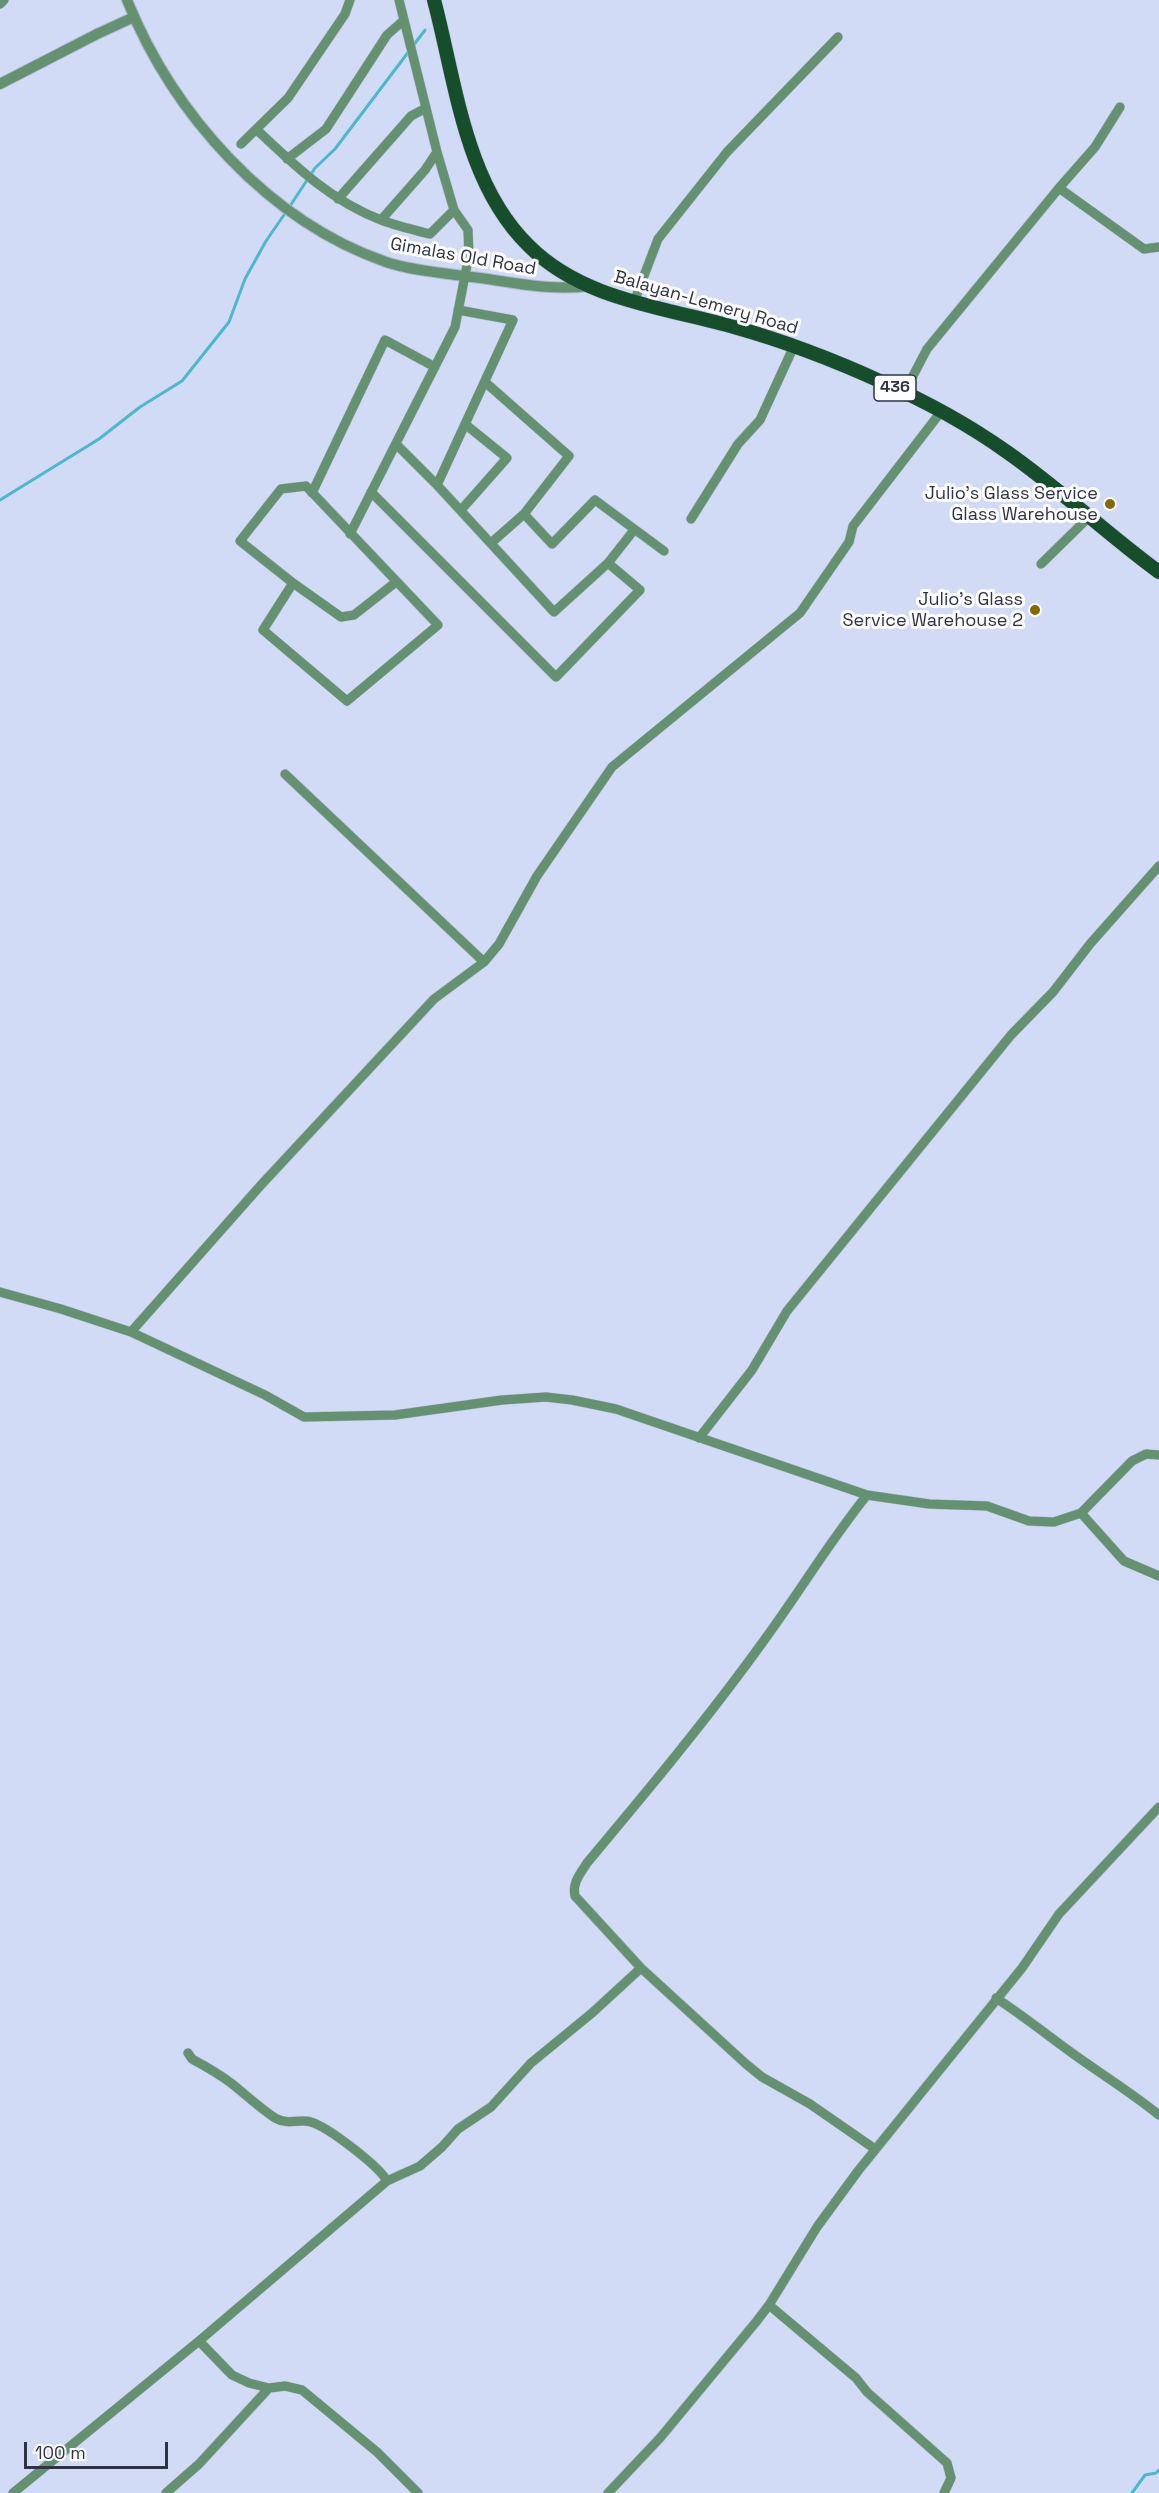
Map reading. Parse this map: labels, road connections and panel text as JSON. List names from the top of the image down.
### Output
{
  "streets": {
    "main road": ["Balayan-Lemery Road", "436"],
    "street": ["Gimalas Old Road"]
  },
  "crossings": [
    ["Gimalas Old Road", "Balayan-Lemery Road"]
  ],
  "places": ["Julio's Glass Service Glass Warehouse", "Julio's Glass Service Warehouse 2"],
  "scale_bar": "100 m"
}
